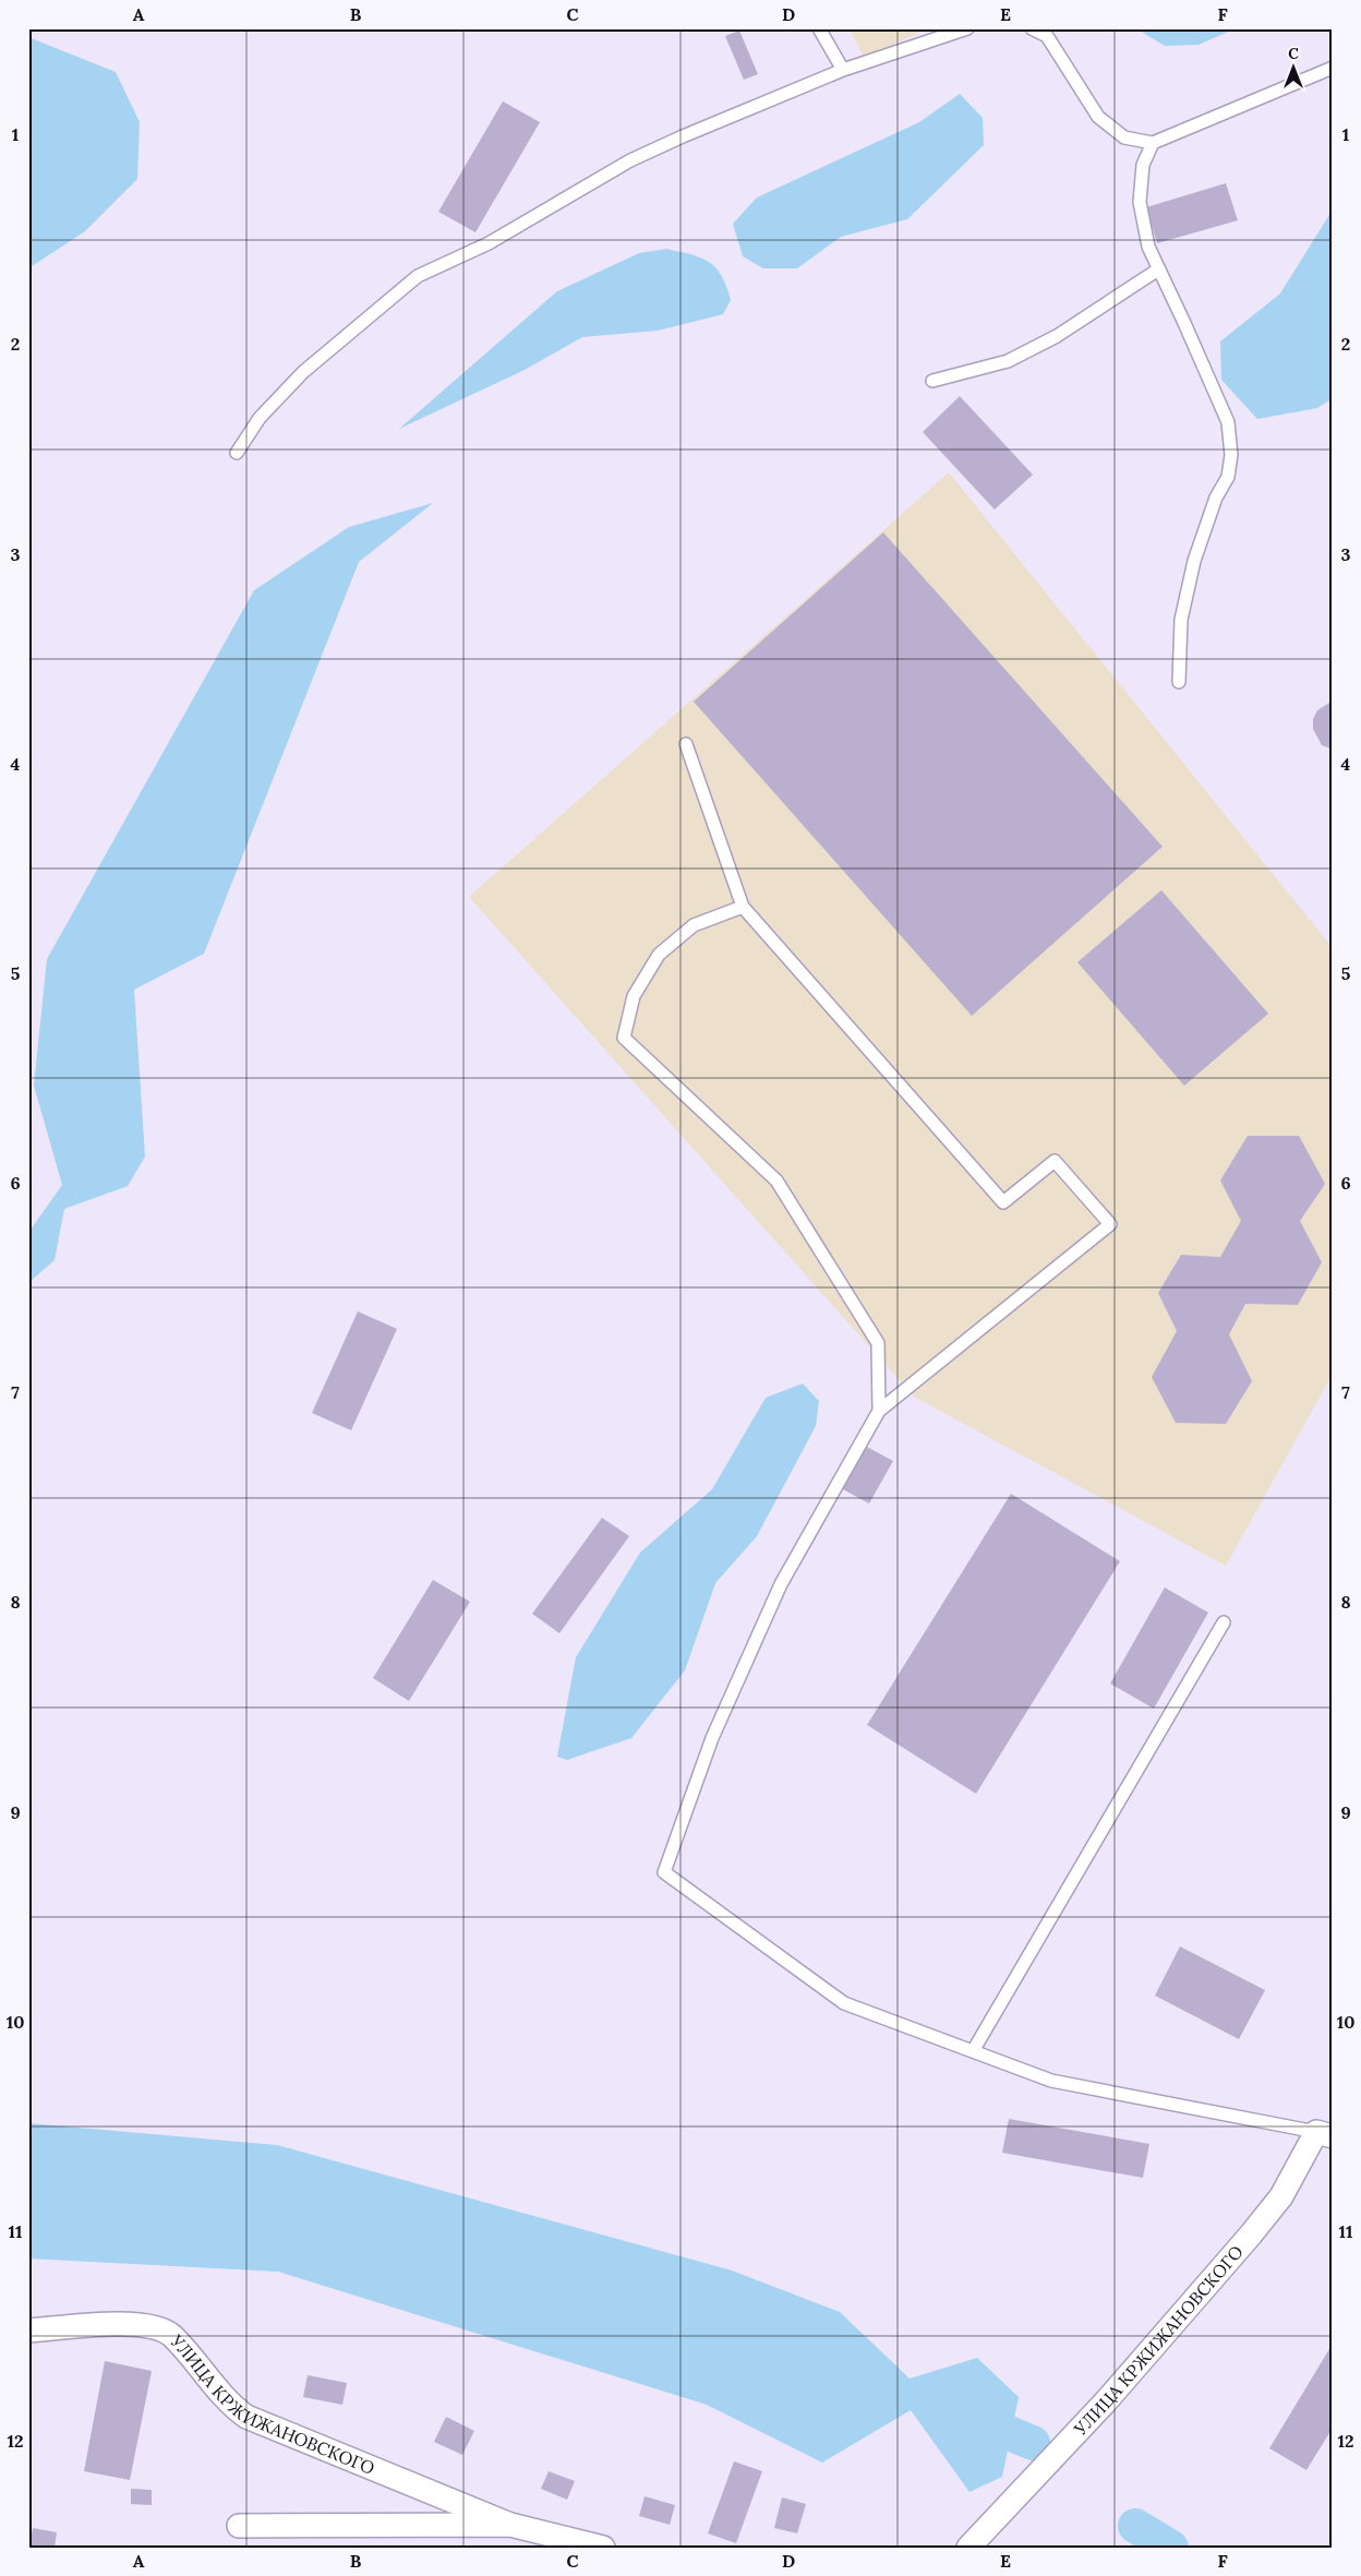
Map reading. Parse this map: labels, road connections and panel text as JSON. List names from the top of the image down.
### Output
{
  "streets": {
    "street": ["УЛИЦА КРЖИЖАНОВСКОГО"]
  },
  "north": "top",
  "grid": {
    "columns": [
      "A",
      "B",
      "C",
      "D",
      "E",
      "F"
    ],
    "rows": [
      "1",
      "2",
      "3",
      "4",
      "5",
      "6",
      "7",
      "8",
      "9",
      "10",
      "11",
      "12"
    ]
  }
}
